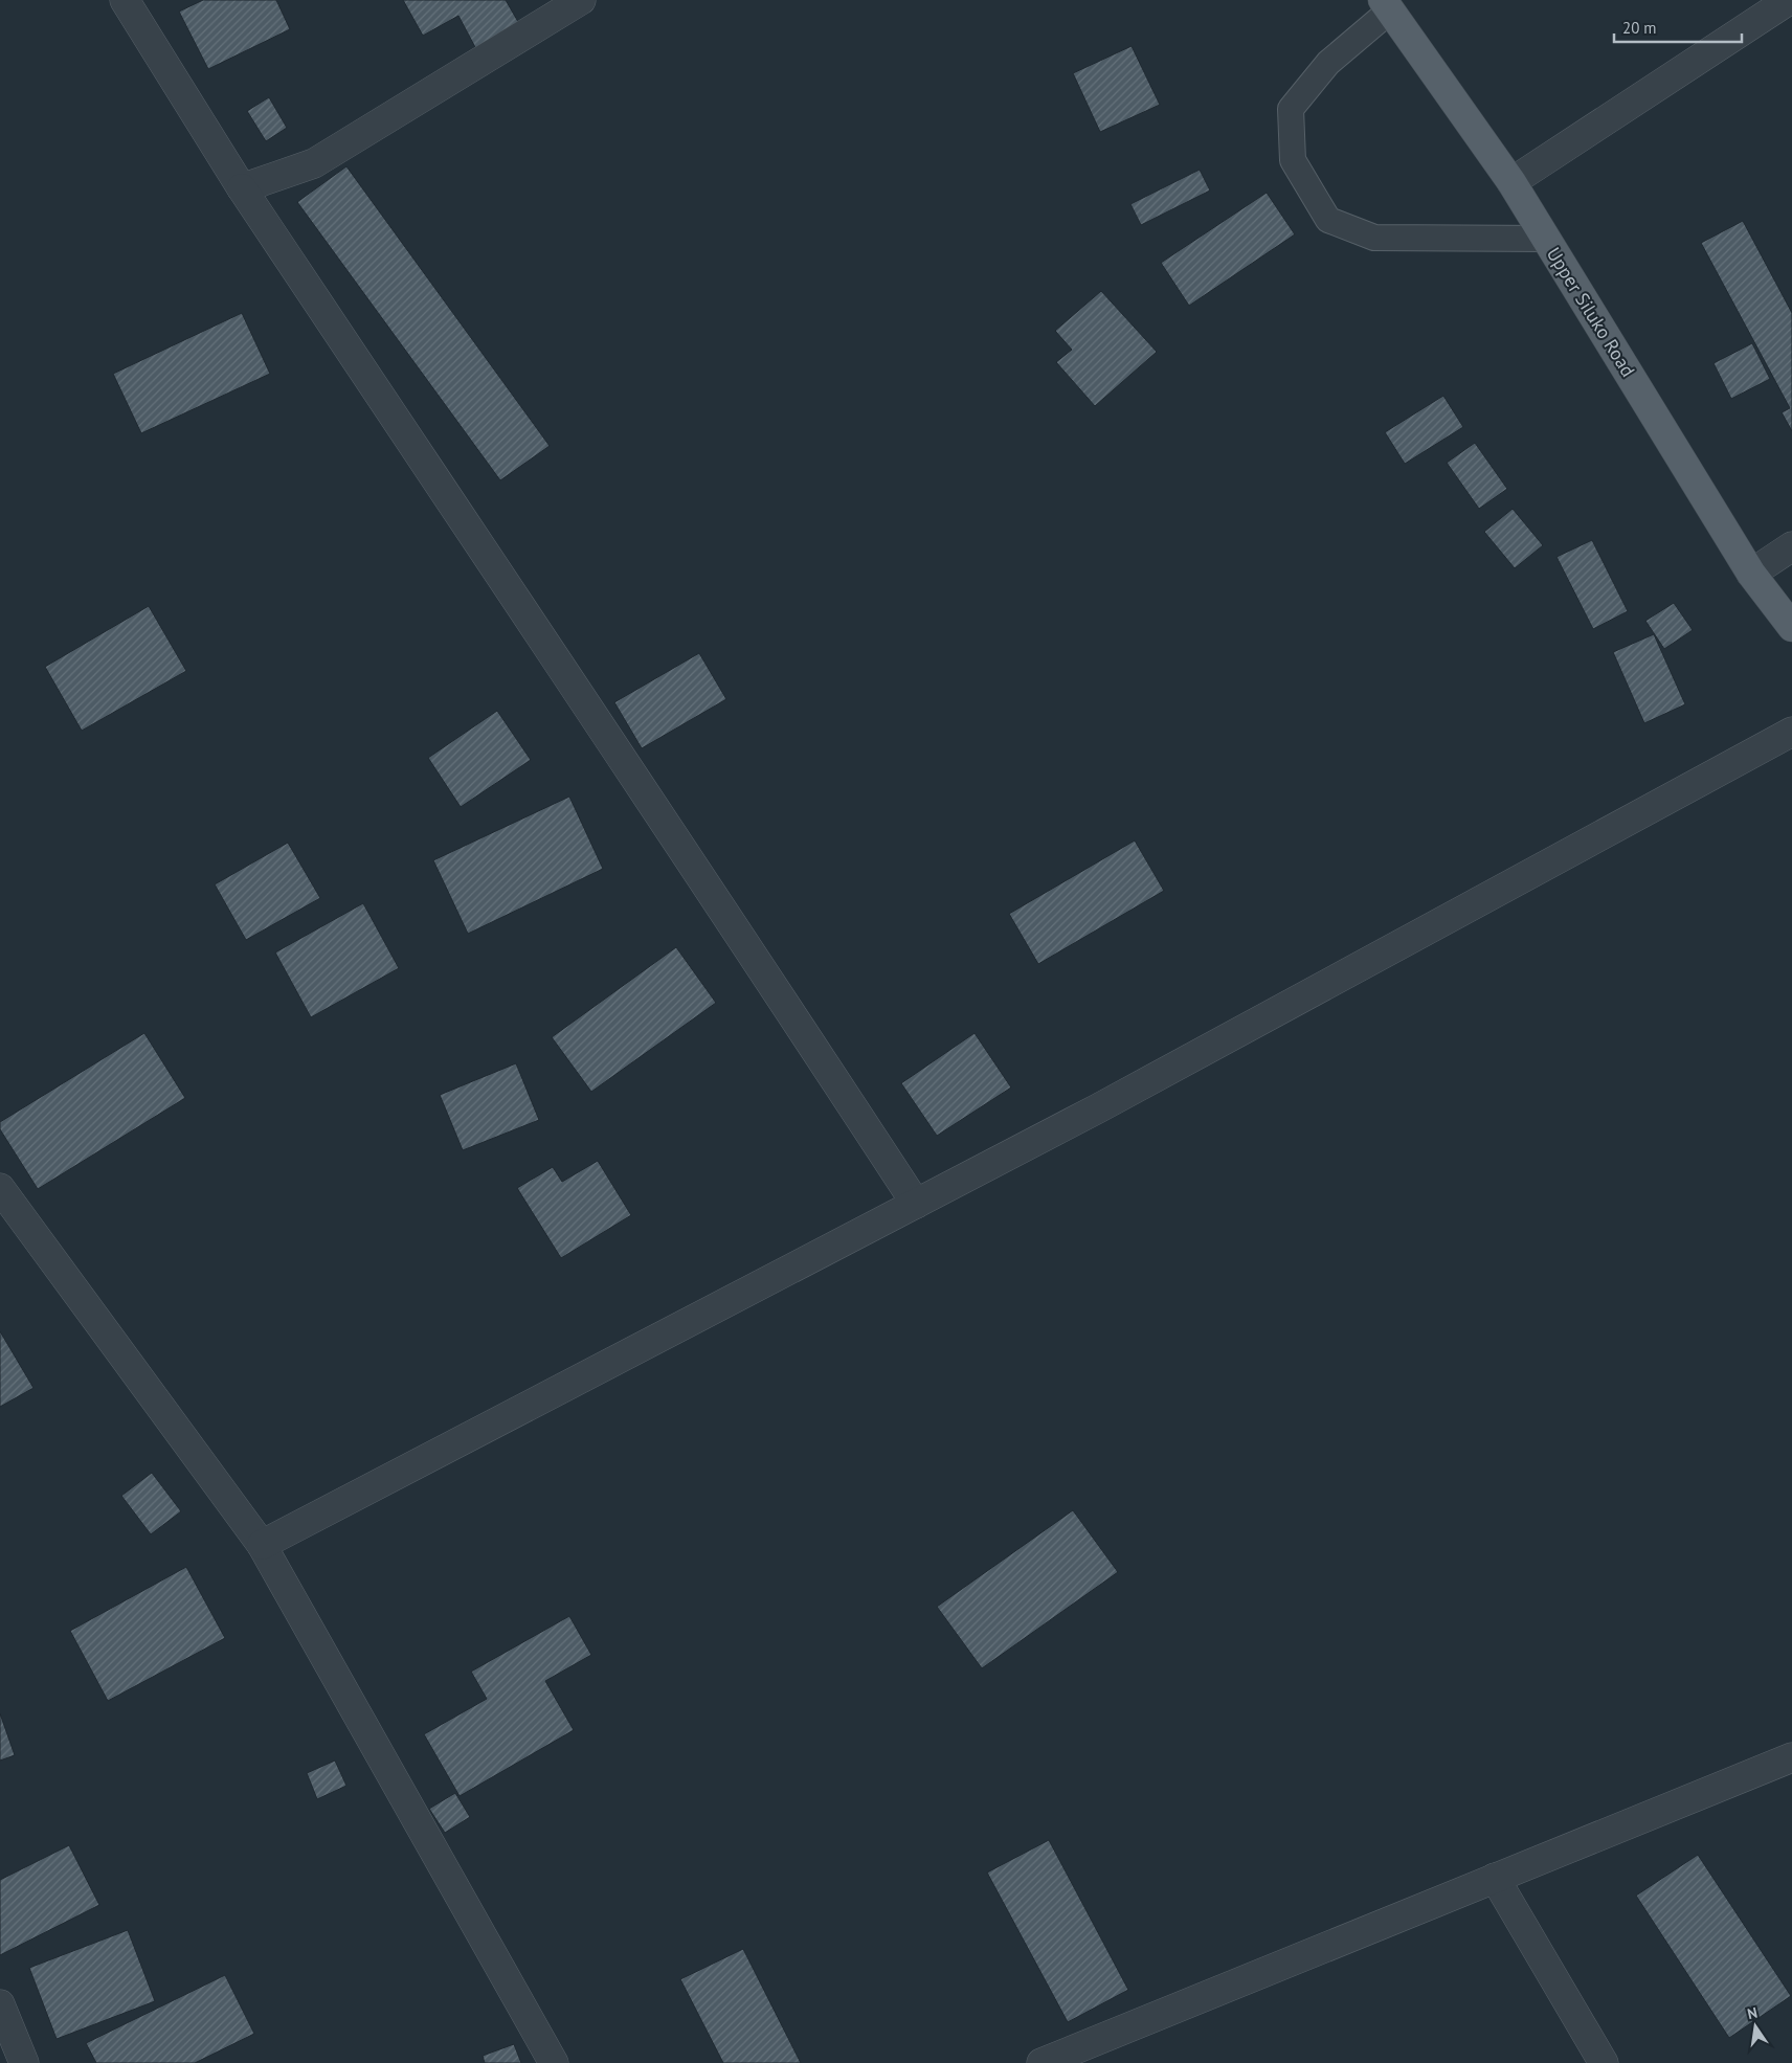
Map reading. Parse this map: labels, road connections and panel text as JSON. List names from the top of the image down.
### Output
{
  "streets": {
    "main road": ["Upper Siluko Road"]
  },
  "scale_bar": "20 m",
  "north": "top"
}
